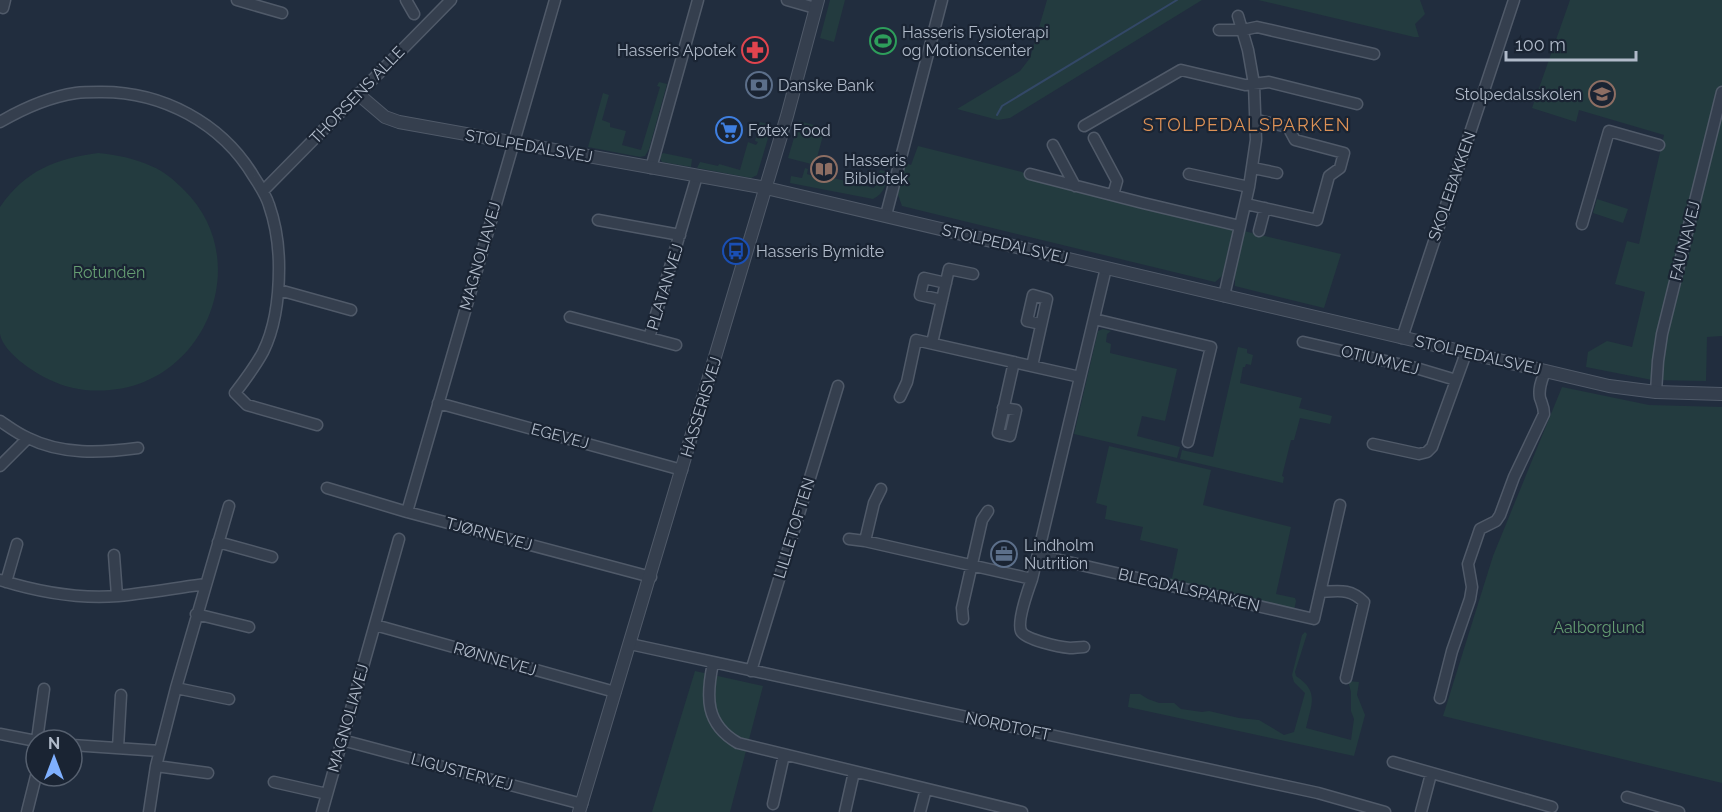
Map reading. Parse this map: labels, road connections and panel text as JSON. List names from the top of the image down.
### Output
{
  "streets": {
    "street": [
      "THORSENS ALLE",
      "STOLPEDALSVEJ",
      "SKOLEBAKKEN",
      "FAUNAVEJ",
      "MAGNOLIAVEJ",
      "PLATANVEJ",
      "OTIUMVEJ",
      "HASSERISVEJ",
      "EGEVEJ",
      "LILLETOFTEN",
      "TJØRNEVEJ",
      "BLEGDALSPARKEN",
      "RØNNEVEJ",
      "NORDTOFT",
      "LIGUSTERVEJ"
    ]
  },
  "crossings": [
    ["THORSENS ALLE", "STOLPEDALSVEJ"],
    ["STOLPEDALSVEJ", "SKOLEBAKKEN"],
    ["STOLPEDALSVEJ", "FAUNAVEJ"],
    ["STOLPEDALSVEJ", "MAGNOLIAVEJ"],
    ["STOLPEDALSVEJ", "PLATANVEJ"],
    ["STOLPEDALSVEJ", "HASSERISVEJ"],
    ["MAGNOLIAVEJ", "EGEVEJ"],
    ["MAGNOLIAVEJ", "TJØRNEVEJ"],
    ["MAGNOLIAVEJ", "RØNNEVEJ"],
    ["MAGNOLIAVEJ", "LIGUSTERVEJ"],
    ["HASSERISVEJ", "EGEVEJ"],
    ["HASSERISVEJ", "TJØRNEVEJ"],
    ["HASSERISVEJ", "RØNNEVEJ"],
    ["HASSERISVEJ", "NORDTOFT"],
    ["HASSERISVEJ", "LIGUSTERVEJ"],
    ["LILLETOFTEN", "NORDTOFT"]
  ],
  "districts": ["STOLPEDALSPARKEN"],
  "parks": ["Rotunden", "Aalborglund"],
  "places": {
    "sports": ["Hasseris Fysioterapi og Motionscenter"],
    "pharmacy": ["Hasseris Apotek"],
    "bank": ["Danske Bank"],
    "school or university": ["Stolpedalsskolen"],
    "supermarket": ["Føtex Food"],
    "library": ["Hasseris Bibliotek"],
    "bus stop": ["Hasseris Bymidte"],
    "office": ["Lindholm Nutrition"]
  },
  "scale_bar": "100 m",
  "north": "top"
}
